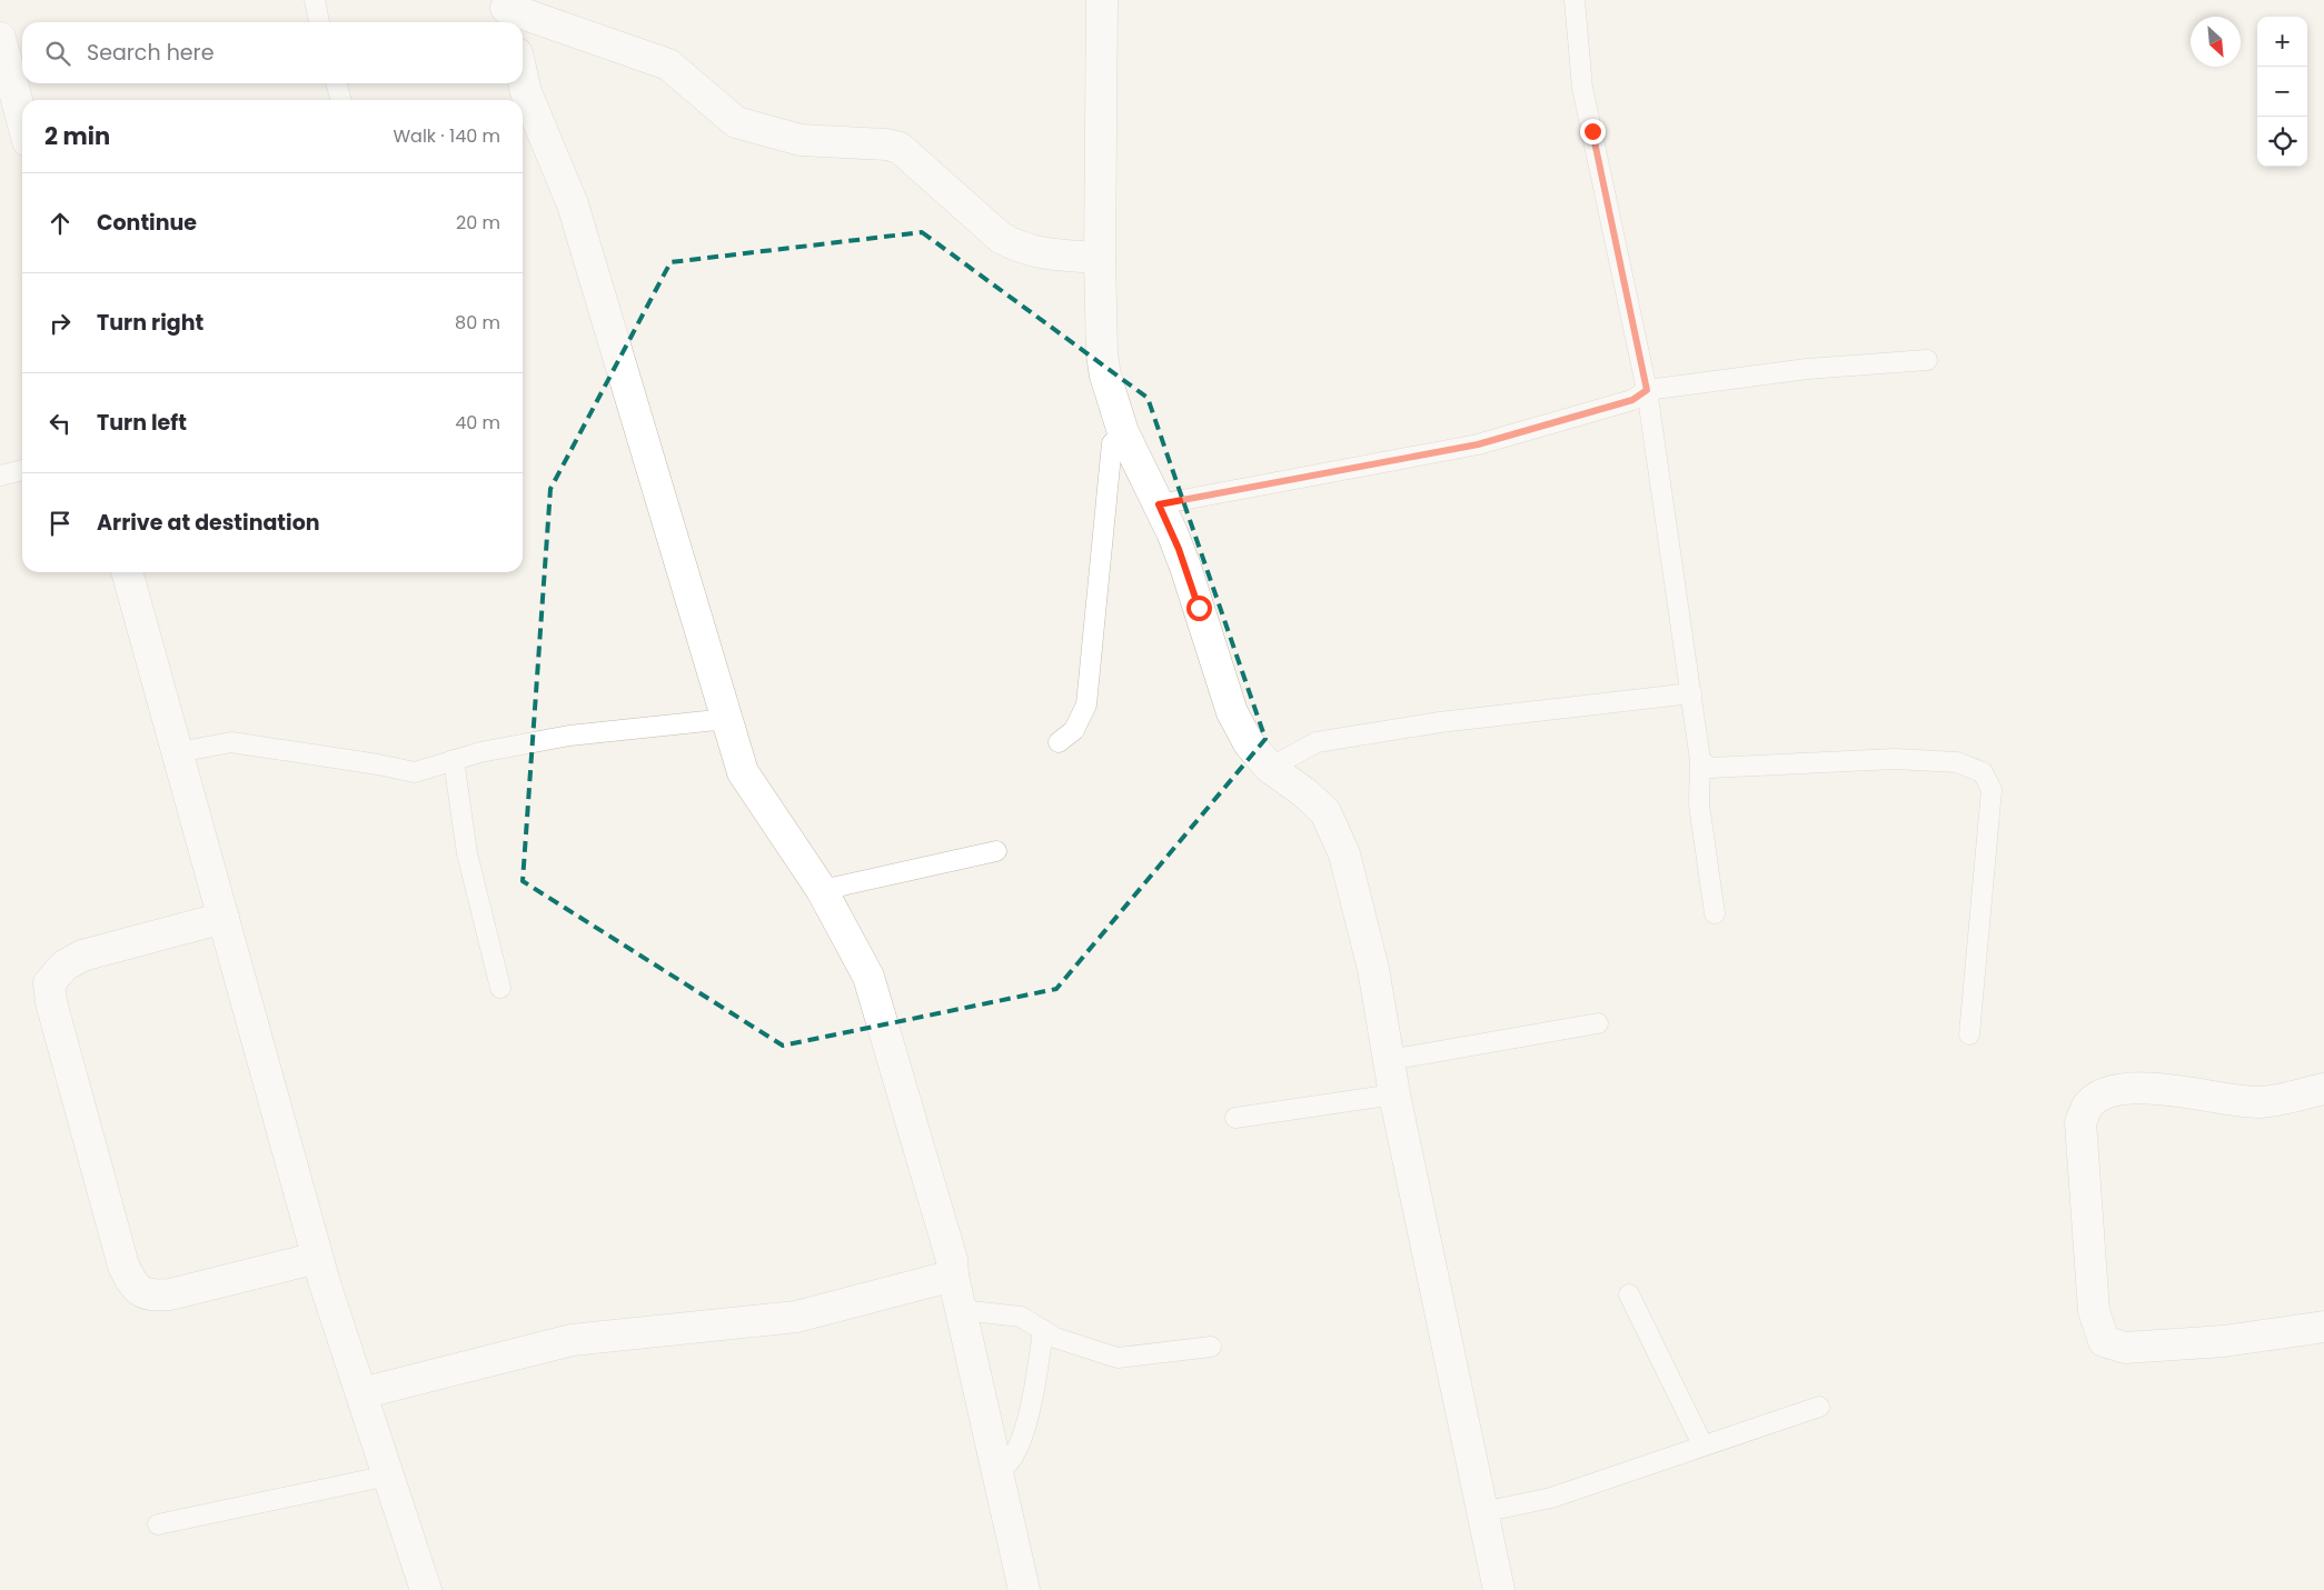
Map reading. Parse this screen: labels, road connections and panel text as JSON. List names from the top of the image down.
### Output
{
  "north": "bottom right",
  "page": {
    "map_buttons": ["+", "−"],
    "search": "Search here",
    "heading": ["2 min", "Walk · 140 m"],
    "list": [
      ["Continue", "20 m"],
      ["Turn right", "80 m"],
      ["Turn left", "40 m"],
      "Arrive at destination"
    ]
  }
}
